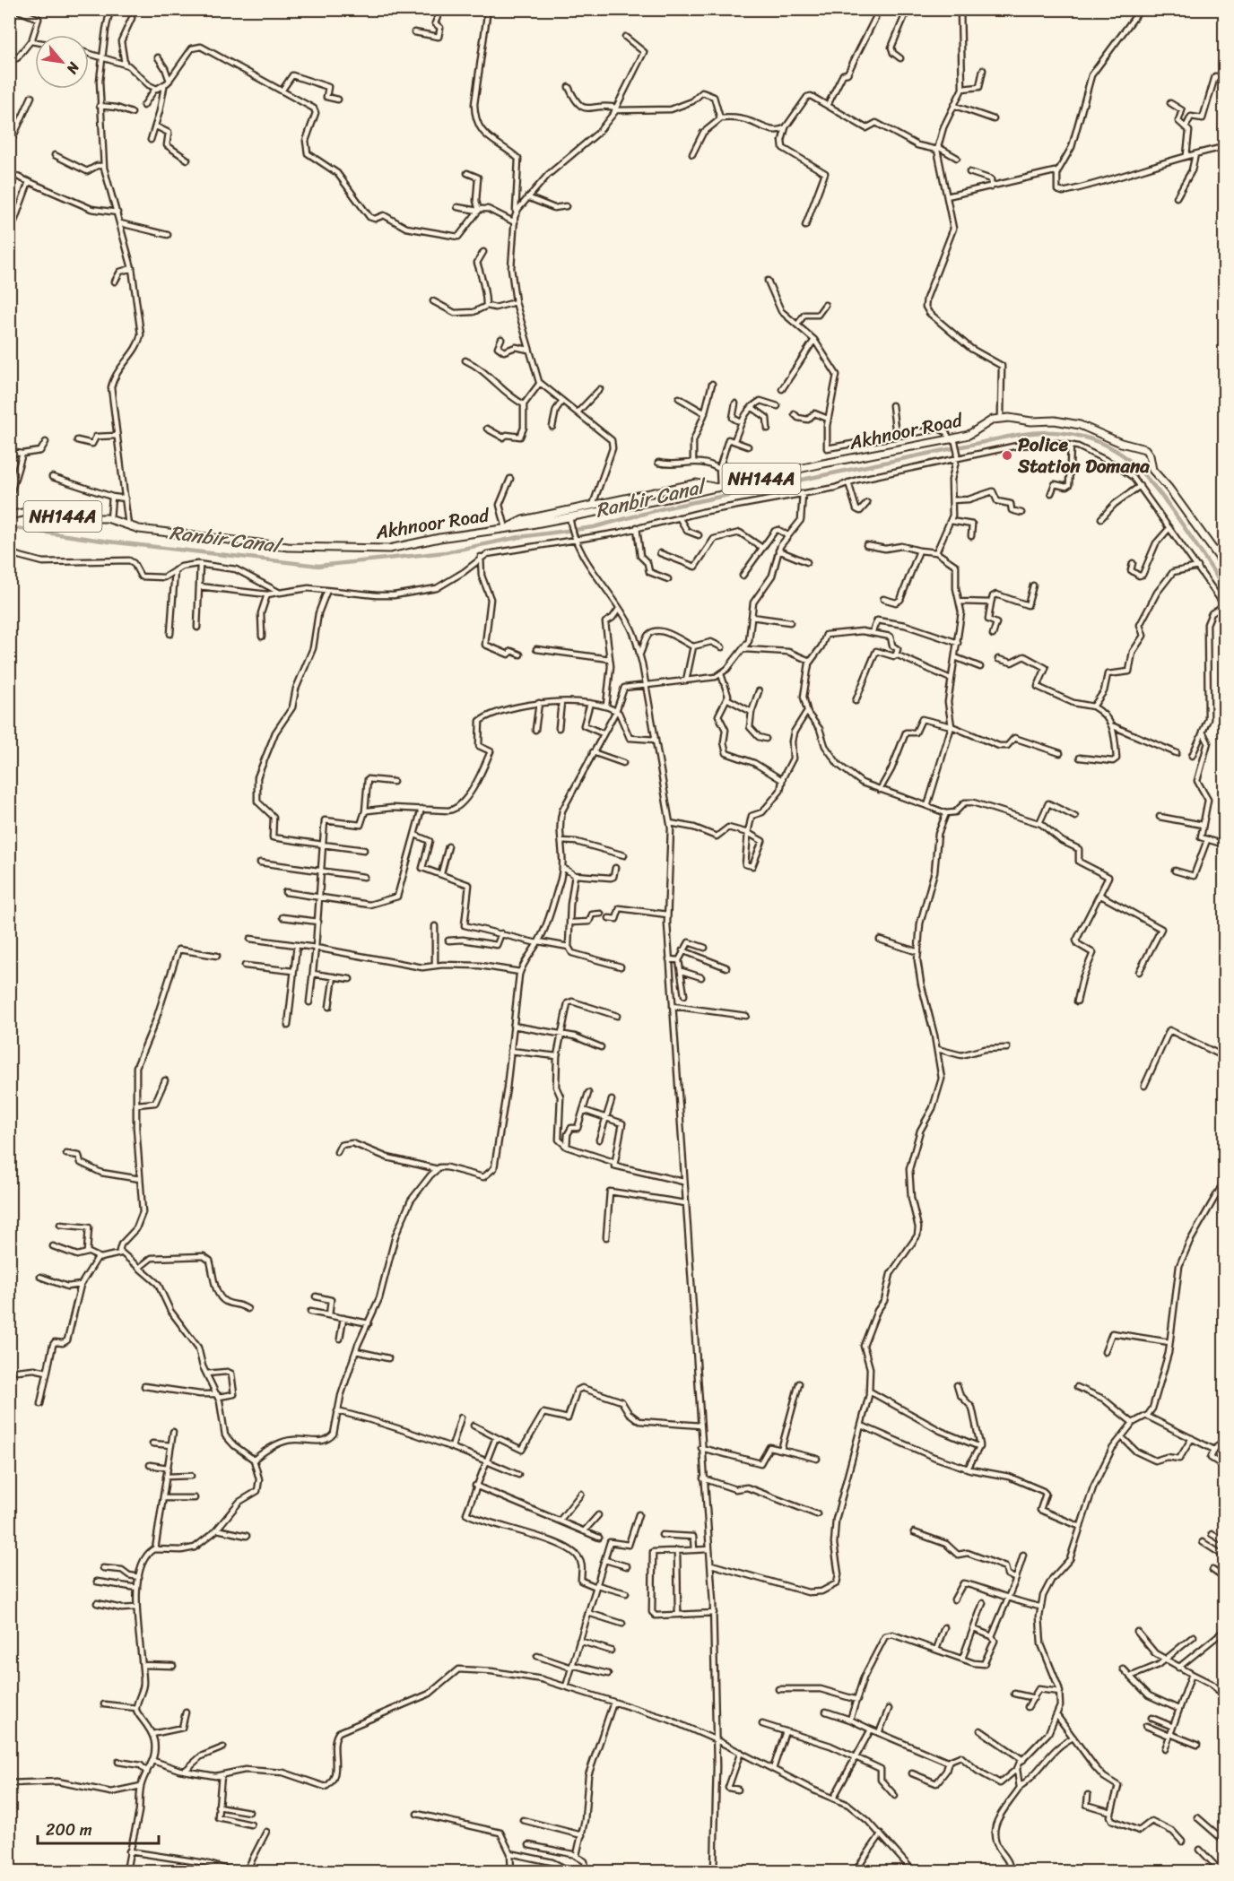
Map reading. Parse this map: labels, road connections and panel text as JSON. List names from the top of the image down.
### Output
{
  "streets": {
    "highway": ["Akhnoor Road", "NH144A"]
  },
  "water": ["Ranbir Canal"],
  "places": ["Police Station Domana"],
  "scale_bar": "200 m",
  "north": "bottom right"
}
